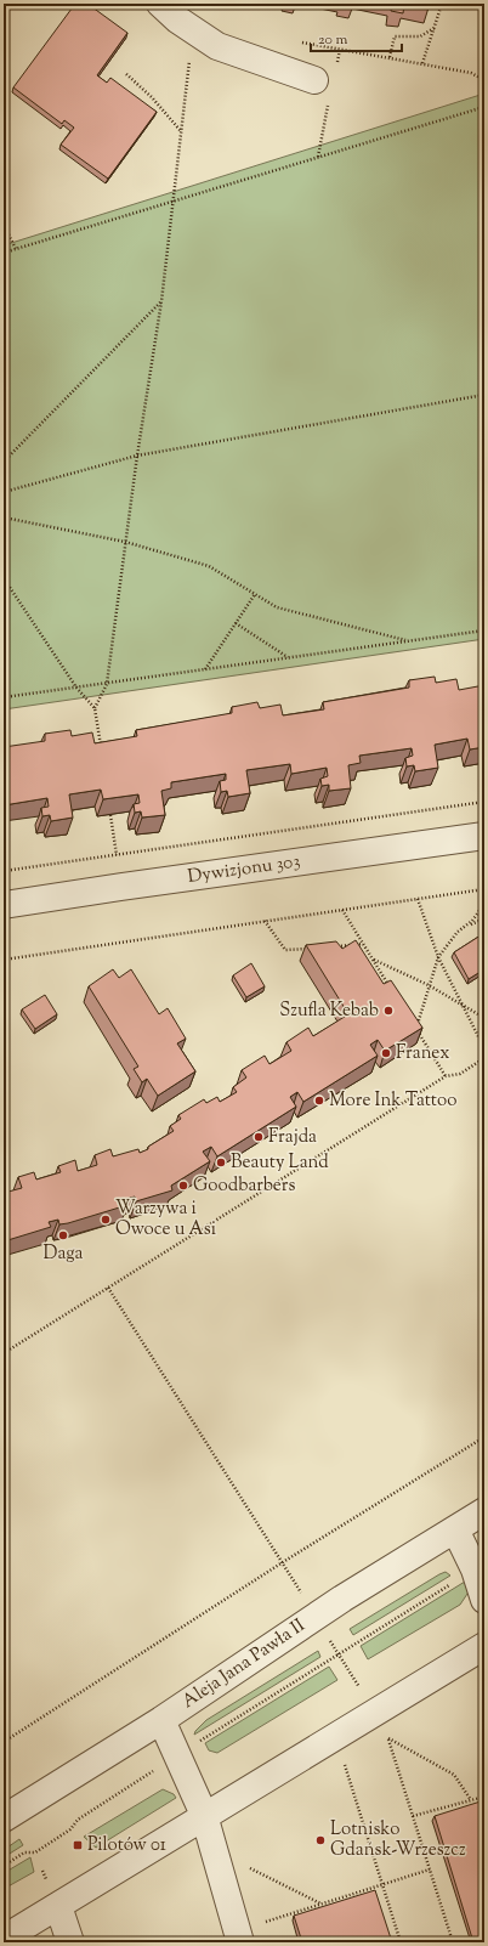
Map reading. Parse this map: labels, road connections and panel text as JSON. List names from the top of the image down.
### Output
{
  "streets": {
    "street": ["Dywizjonu 303", "Aleja Jana Pawła II"]
  },
  "places": {
    "other": [
      "Szufla Kebab",
      "Franex",
      "More Ink Tattoo",
      "Frajda",
      "Beauty Land",
      "Goodbarbers",
      "Warzywa i Owoce u Asi",
      "Daga",
      "Lotnisko Gdańsk-Wrzeszcz"
    ],
    "transit": ["Pilotów 01"]
  },
  "scale_bar": "20 m"
}
